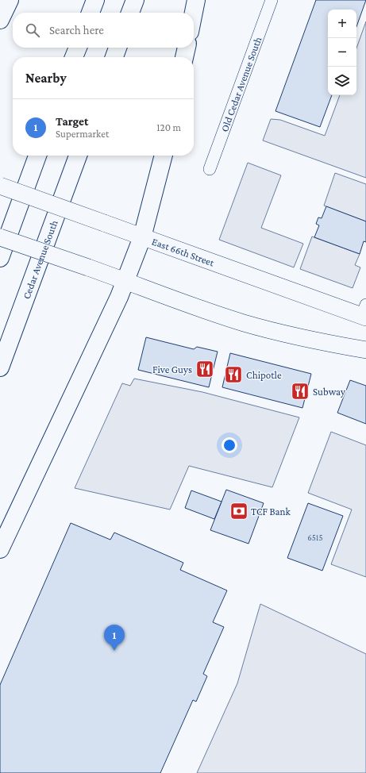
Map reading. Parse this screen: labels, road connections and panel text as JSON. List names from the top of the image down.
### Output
{
  "streets": {
    "highway": ["Cedar Avenue South"],
    "main road": ["East 66th Street"],
    "street": ["Old Cedar Avenue South"]
  },
  "places": {
    "restaurant": ["Five Guys", "Chipotle", "Subway"],
    "bank": ["TCF Bank"]
  },
  "house_numbers": ["6515"],
  "page": {
    "map_buttons": ["+", "−"],
    "search": "Search here",
    "heading": "Nearby",
    "list": [
      {
        "mark": "1",
        "name": "Target",
        "note": "Supermarket",
        "value": "120 m"
      }
    ],
    "pins": "1"
  }
}
